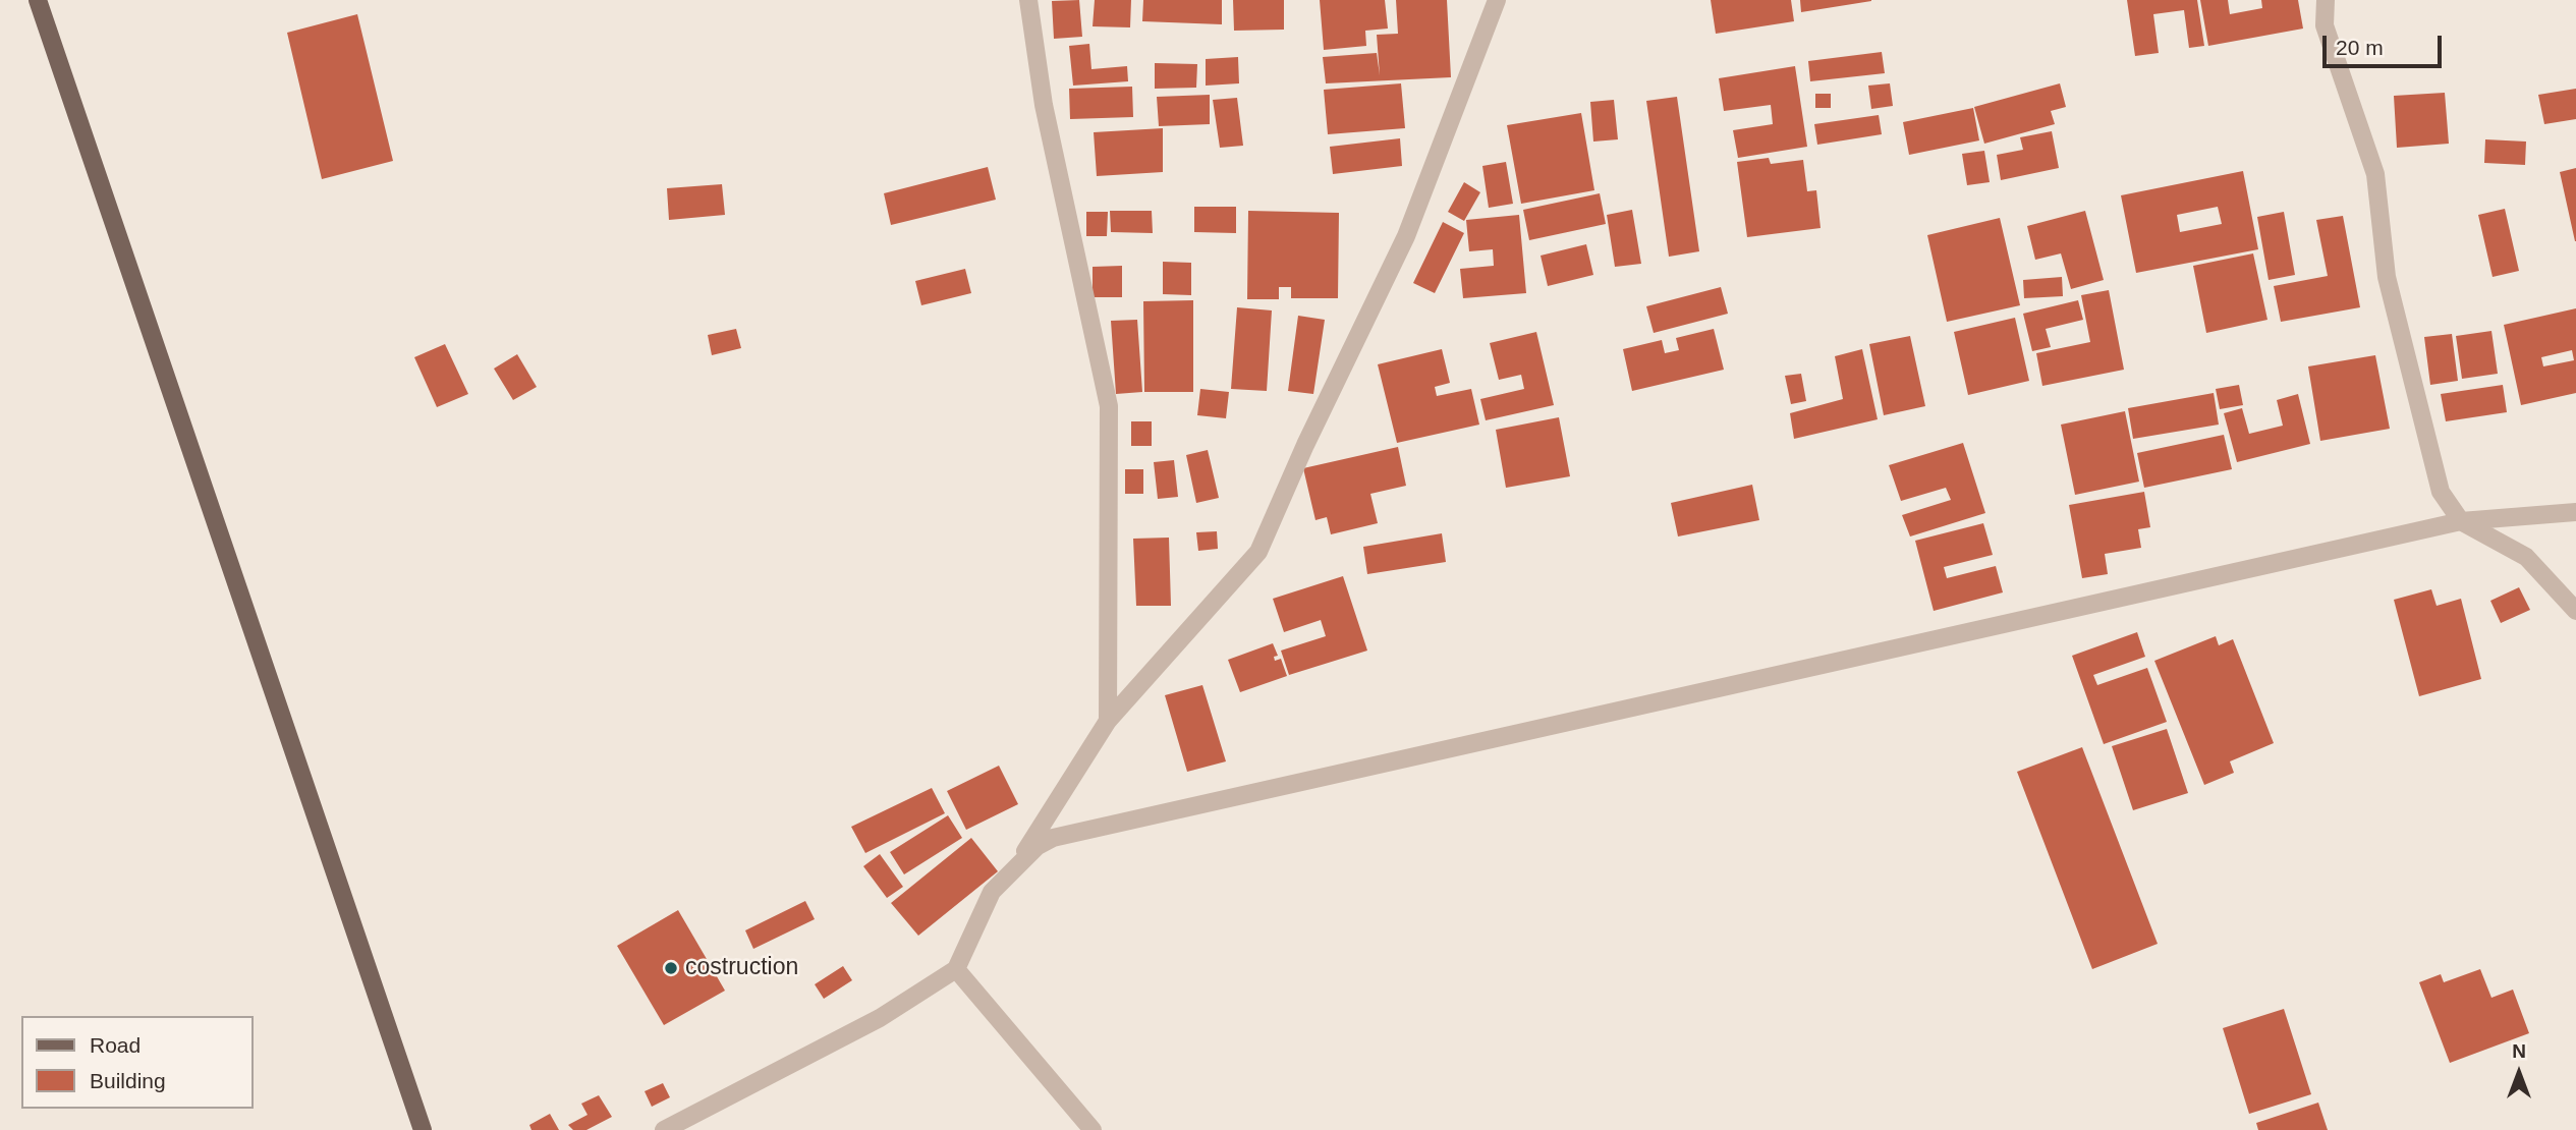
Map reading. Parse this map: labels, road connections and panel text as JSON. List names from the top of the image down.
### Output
{
  "places": ["costruction"],
  "legend": ["Road", "Building"],
  "scale_bar": "20 m",
  "north": "top"
}
